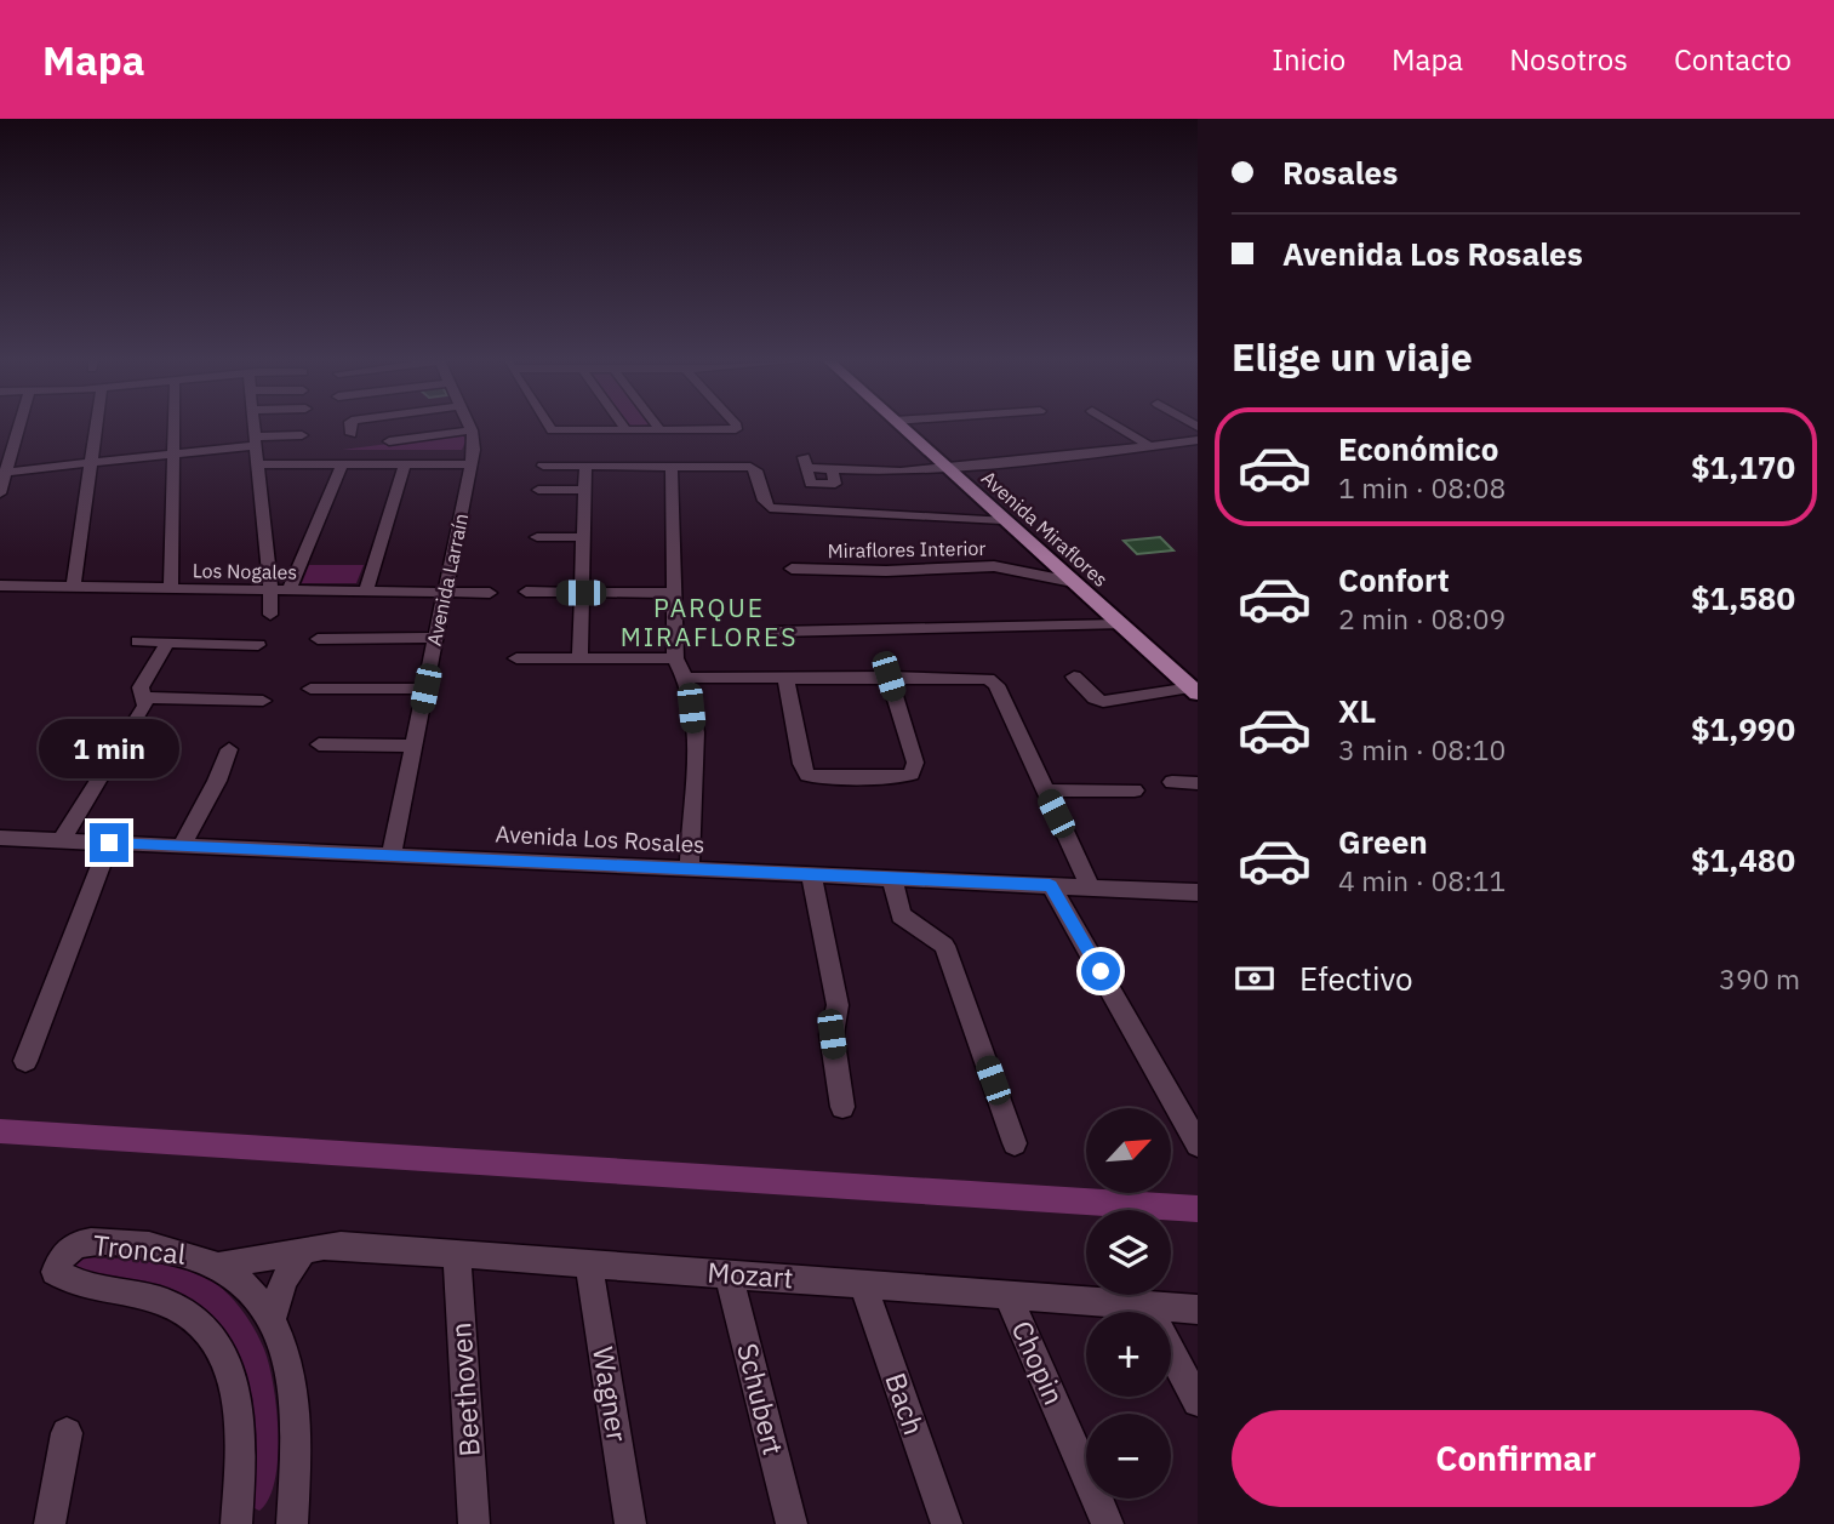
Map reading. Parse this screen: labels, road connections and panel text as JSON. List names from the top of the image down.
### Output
{
  "streets": {
    "main road": ["Avenida Miraflores"],
    "street": [
      "Miraflores Interior",
      "Los Nogales",
      "Avenida Larraín",
      "Avenida Los Rosales",
      "Troncal",
      "Mozart",
      "Chopin",
      "Beethoven",
      "Wagner",
      "Schubert",
      "Bach"
    ]
  },
  "crossings": [
    ["Avenida Miraflores", "Miraflores Interior"],
    ["Los Nogales", "Avenida Larraín"],
    ["Avenida Larraín", "Avenida Los Rosales"],
    ["Troncal", "Mozart"],
    ["Mozart", "Chopin"],
    ["Mozart", "Beethoven"],
    ["Mozart", "Wagner"],
    ["Mozart", "Schubert"],
    ["Mozart", "Bach"]
  ],
  "districts": ["PARQUE MIRAFLORES"],
  "north": "top right",
  "page": {
    "header": "Mapa",
    "nav": [
      "Inicio",
      "Mapa",
      "Nosotros",
      "Contacto"
    ],
    "banner": ["Rosales", "Avenida Los Rosales"],
    "heading": "Elige un viaje",
    "list": [
      {
        "name": "Económico",
        "note": "1 min · 08:08",
        "value": "$1,170"
      },
      {
        "name": "Confort",
        "note": "2 min · 08:09",
        "value": "$1,580"
      },
      {
        "name": "XL",
        "note": "3 min · 08:10",
        "value": "$1,990"
      },
      {
        "name": "Green",
        "note": "4 min · 08:11",
        "value": "$1,480"
      }
    ],
    "bubble": "1 min",
    "pay": ["Efectivo", "390 m"],
    "map_buttons": ["+", "−"],
    "buttons": "Confirmar"
  }
}
